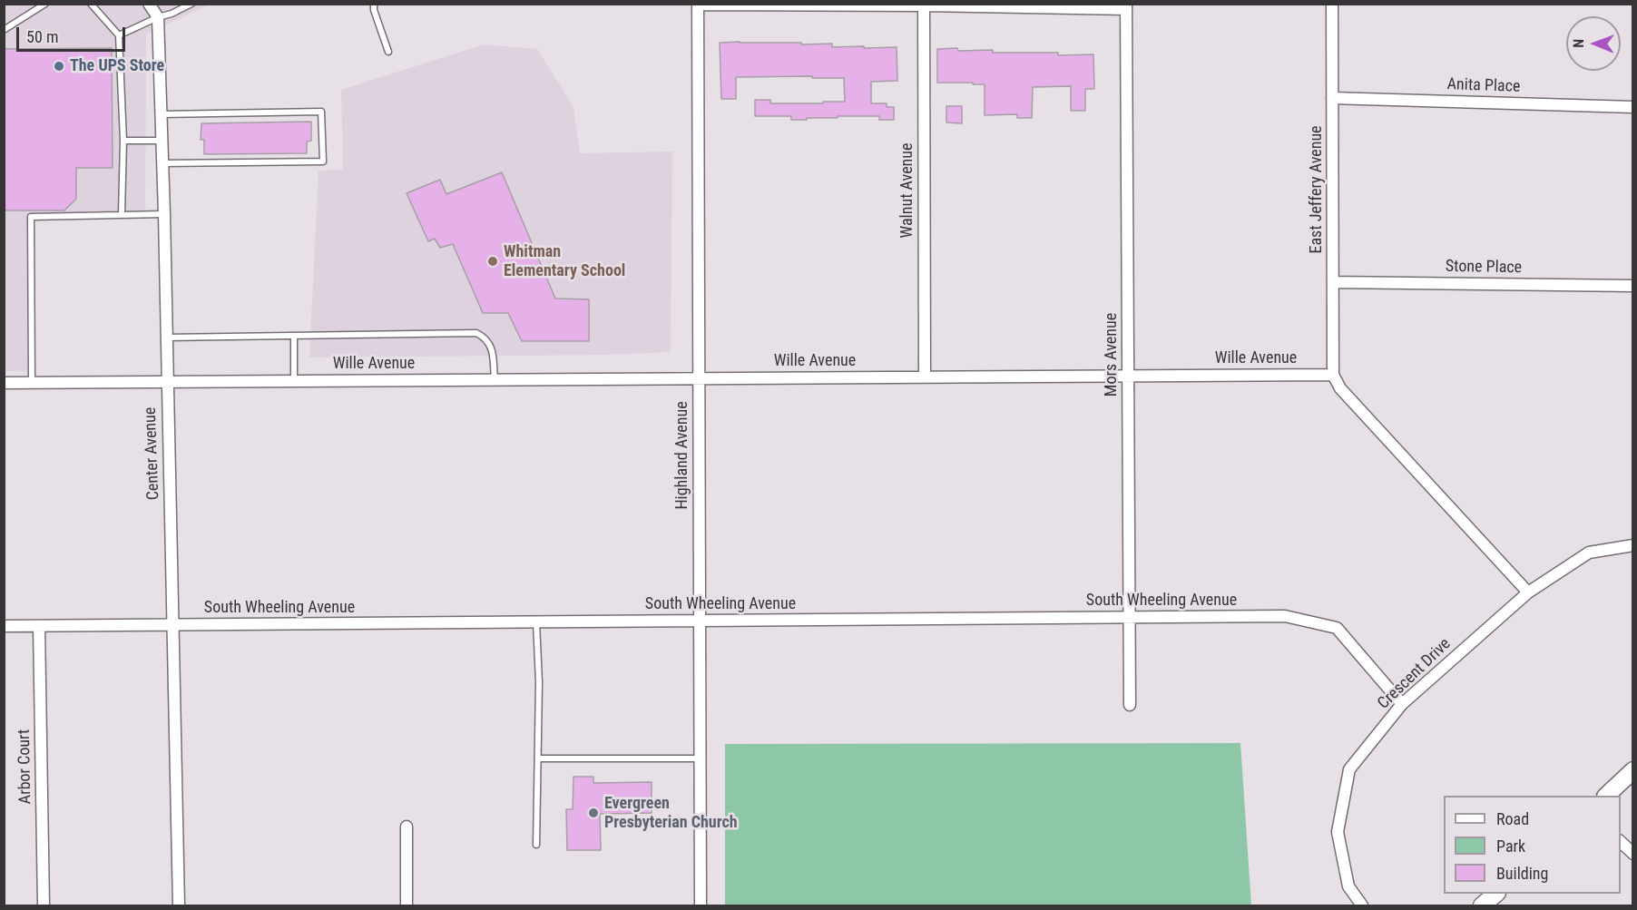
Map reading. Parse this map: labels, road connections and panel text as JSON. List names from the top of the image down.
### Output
{
  "streets": {
    "street": [
      "Anita Place",
      "East Jeffery Avenue",
      "Walnut Avenue",
      "Stone Place",
      "Mors Avenue",
      "Wille Avenue",
      "Center Avenue",
      "Highland Avenue",
      "South Wheeling Avenue",
      "Crescent Drive",
      "Arbor Court"
    ]
  },
  "crossings": [
    ["Anita Place", "East Jeffery Avenue"],
    ["East Jeffery Avenue", "Stone Place"],
    ["East Jeffery Avenue", "Wille Avenue"],
    ["Walnut Avenue", "Wille Avenue"],
    ["Mors Avenue", "Wille Avenue"],
    ["Mors Avenue", "South Wheeling Avenue"],
    ["Wille Avenue", "Center Avenue"],
    ["Wille Avenue", "Highland Avenue"],
    ["Center Avenue", "South Wheeling Avenue"],
    ["Highland Avenue", "South Wheeling Avenue"],
    ["South Wheeling Avenue", "Crescent Drive"],
    ["South Wheeling Avenue", "Arbor Court"]
  ],
  "places": ["The UPS Store", "Whitman Elementary School", "Evergreen Presbyterian Church"],
  "legend": ["Road", "Park", "Building"],
  "scale_bar": "50 m",
  "north": "left"
}
